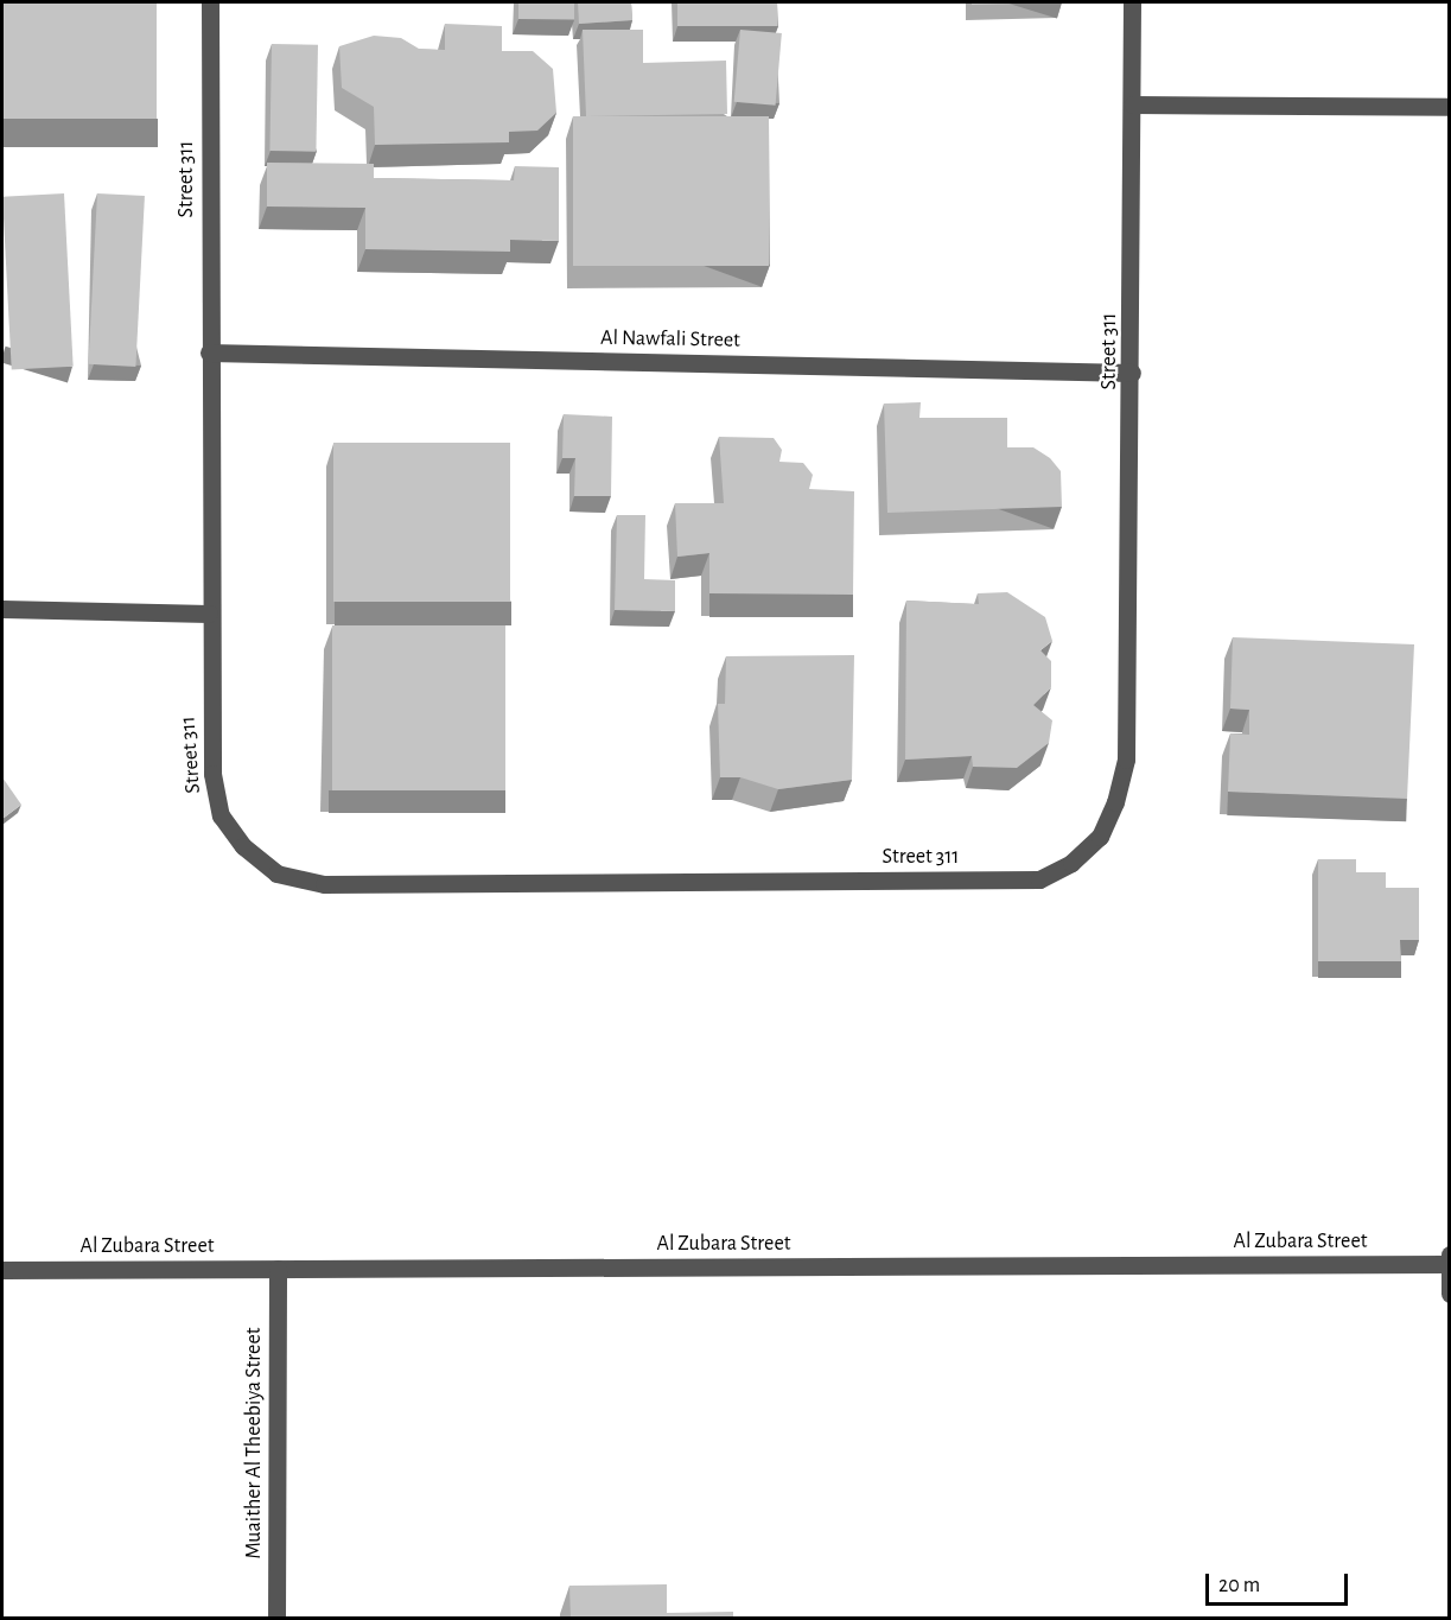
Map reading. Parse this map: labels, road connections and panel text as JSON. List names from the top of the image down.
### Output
{
  "streets": {
    "street": [
      "Street 311",
      "Al Nawfali Street",
      "Al Zubara Street",
      "Muaither Al Theebiya Street"
    ]
  },
  "crossings": [
    ["Street 311", "Al Nawfali Street"],
    ["Al Zubara Street", "Muaither Al Theebiya Street"]
  ],
  "scale_bar": "20 m"
}
